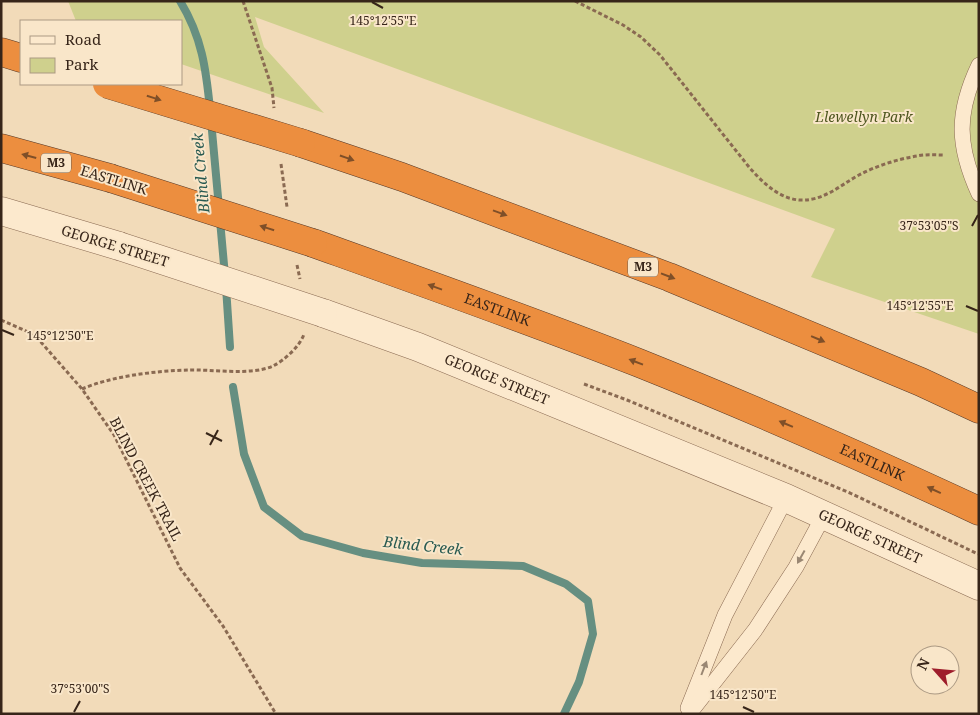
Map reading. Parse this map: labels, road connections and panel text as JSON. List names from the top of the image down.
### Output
{
  "streets": {
    "highway": ["M3", "EASTLINK"],
    "street": ["GEORGE STREET"],
    "path": ["BLIND CREEK TRAIL"]
  },
  "water": ["Blind Creek"],
  "parks": ["Llewellyn Park"],
  "legend": ["Road", "Park"],
  "north": "top left",
  "coordinates": [
    "145°12'55\"E",
    "37°53'05\"S",
    "145°12'50\"E",
    "37°53'00\"S"
  ]
}
